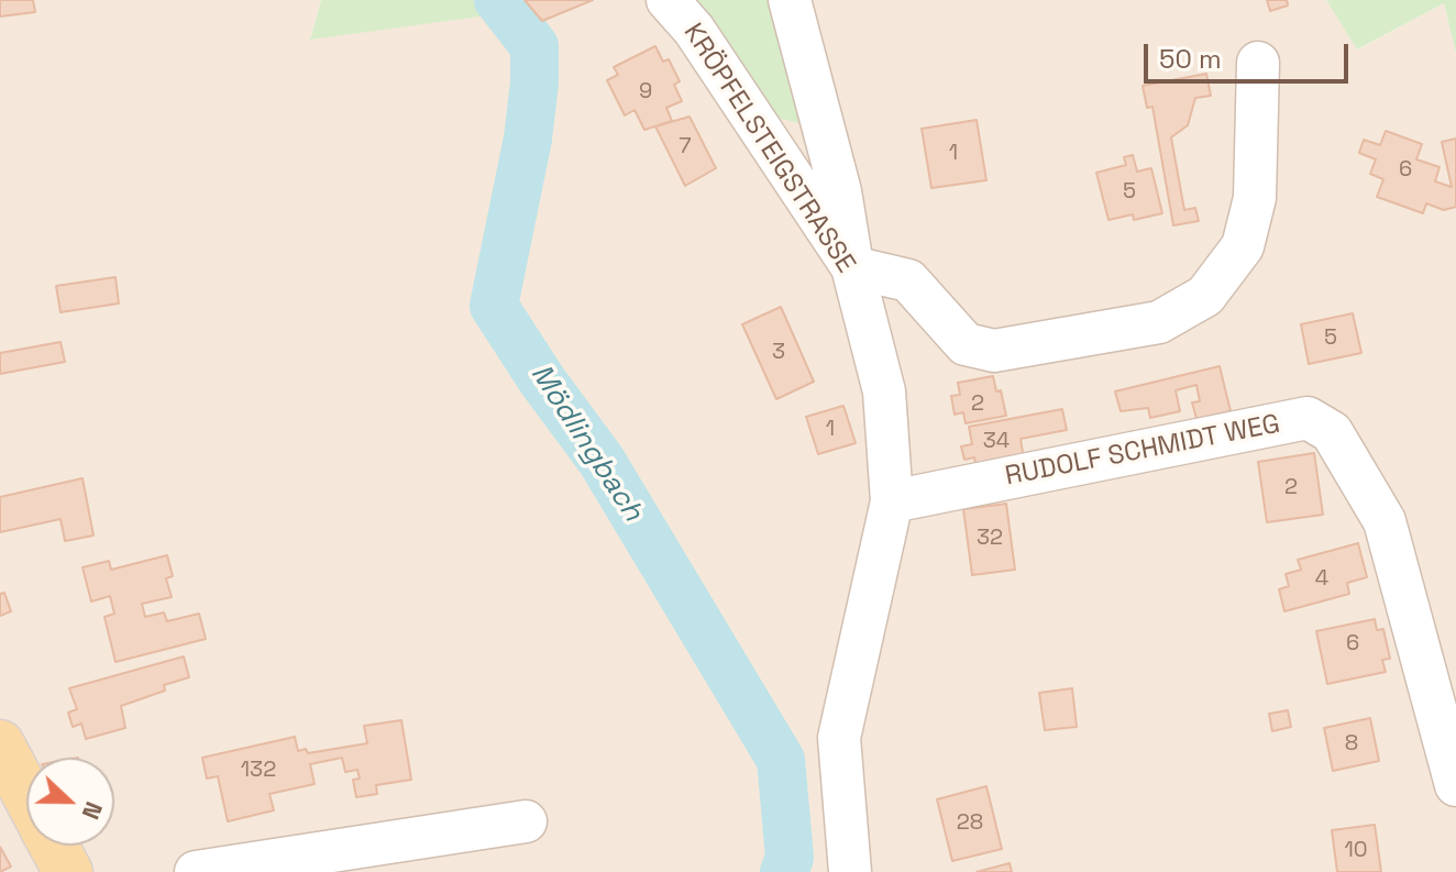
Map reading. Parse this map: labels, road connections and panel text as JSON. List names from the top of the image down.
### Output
{
  "streets": {
    "street": ["KRÖPFELSTEIGSTRASSE", "RUDOLF SCHMIDT WEG"]
  },
  "crossings": [
    ["KRÖPFELSTEIGSTRASSE", "RUDOLF SCHMIDT WEG"]
  ],
  "water": ["Mödlingbach"],
  "house_numbers": [
    "9",
    "7",
    "1",
    "6",
    "5",
    "5",
    "3",
    "2",
    "1",
    "34",
    "2",
    "32",
    "4",
    "6",
    "8",
    "132",
    "28",
    "10"
  ],
  "scale_bar": "50 m",
  "north": "right"
}
